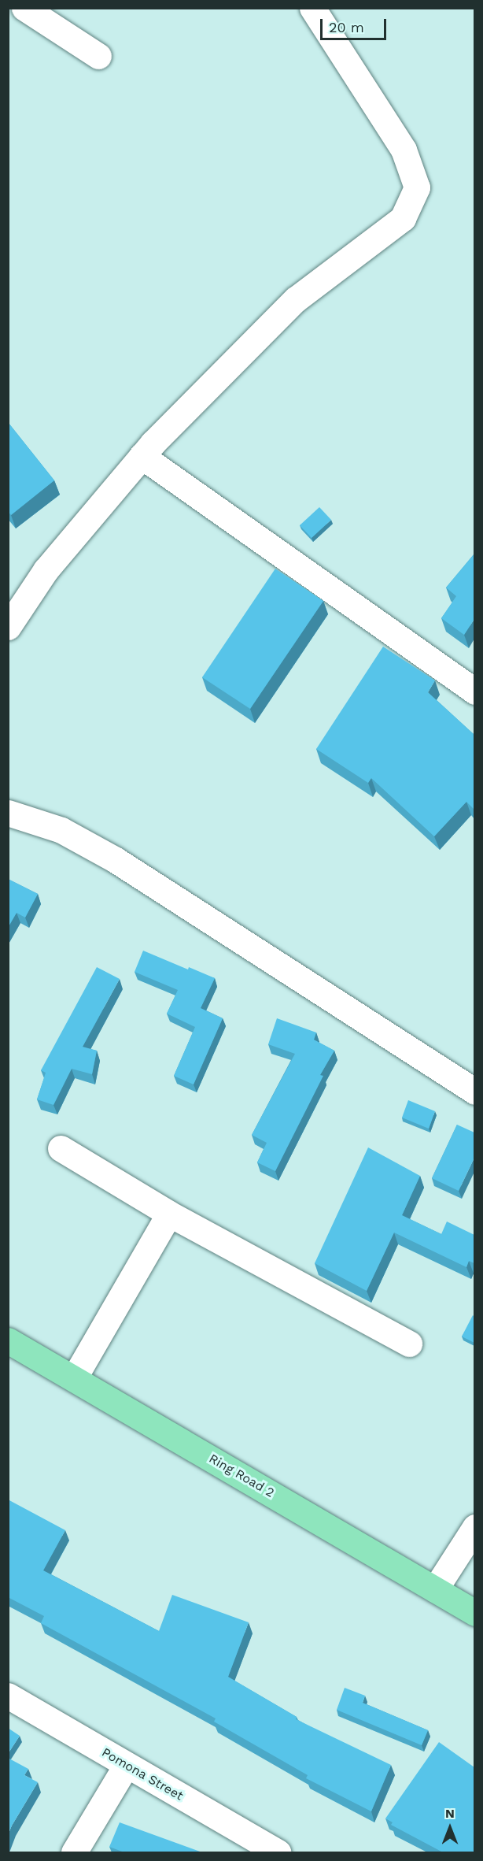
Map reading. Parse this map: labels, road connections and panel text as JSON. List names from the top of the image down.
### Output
{
  "streets": {
    "main road": ["Ring Road 2"],
    "street": ["Pomona Street"]
  },
  "scale_bar": "20 m",
  "north": "top"
}
